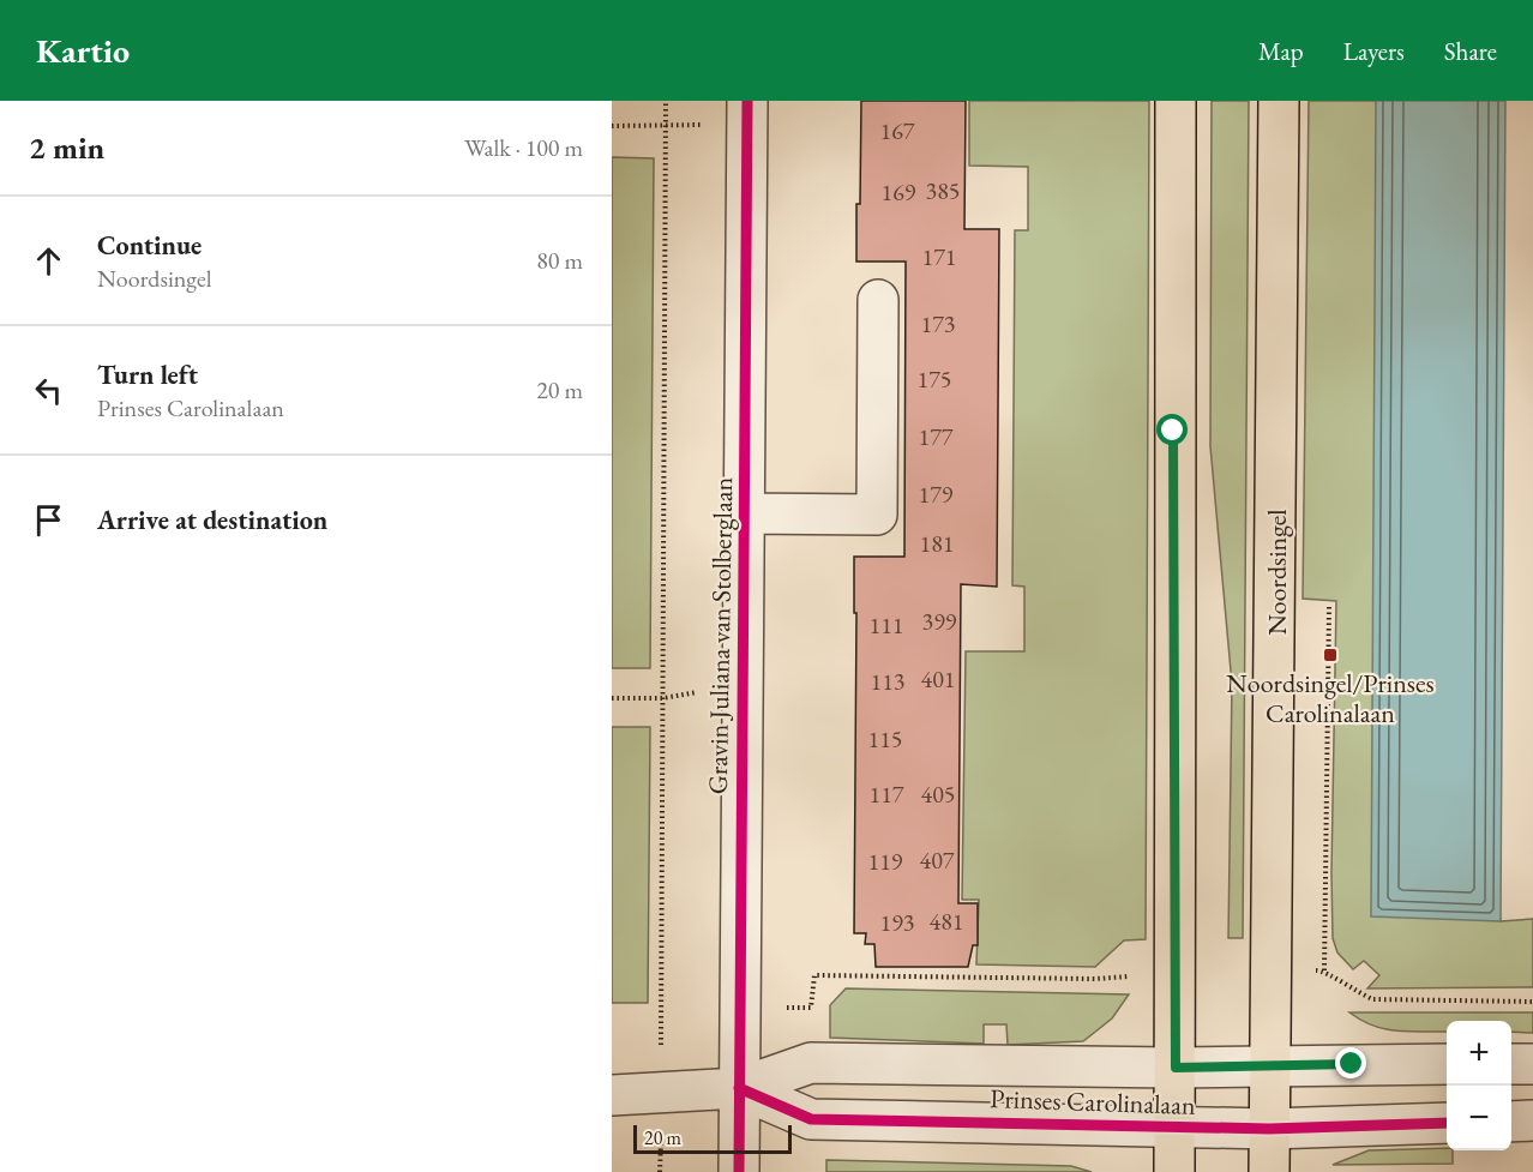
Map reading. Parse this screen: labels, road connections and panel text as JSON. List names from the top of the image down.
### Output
{
  "streets": {
    "main road": ["Noordsingel"],
    "street": ["Gravin Juliana van Stolberglaan", "Prinses Carolinalaan"]
  },
  "crossings": [
    ["Noordsingel", "Prinses Carolinalaan"],
    ["Gravin Juliana van Stolberglaan", "Prinses Carolinalaan"]
  ],
  "places": {
    "transit": ["Noordsingel/Prinses Carolinalaan"]
  },
  "house_numbers": [
    "167",
    "385",
    "169",
    "171",
    "173",
    "175",
    "177",
    "179",
    "181",
    "399",
    "111",
    "401",
    "113",
    "115",
    "117",
    "405",
    "407",
    "119",
    "481",
    "193"
  ],
  "scale_bar": "20 m",
  "page": {
    "header": "Kartio",
    "nav": ["Map", "Layers", "Share"],
    "heading": ["2 min", "Walk · 100 m"],
    "list": [
      ["Continue", "Noordsingel", "80 m"],
      ["Turn left", "Prinses Carolinalaan", "20 m"],
      "Arrive at destination"
    ],
    "map_buttons": ["+", "−"],
    "scale": "20 m"
  }
}
